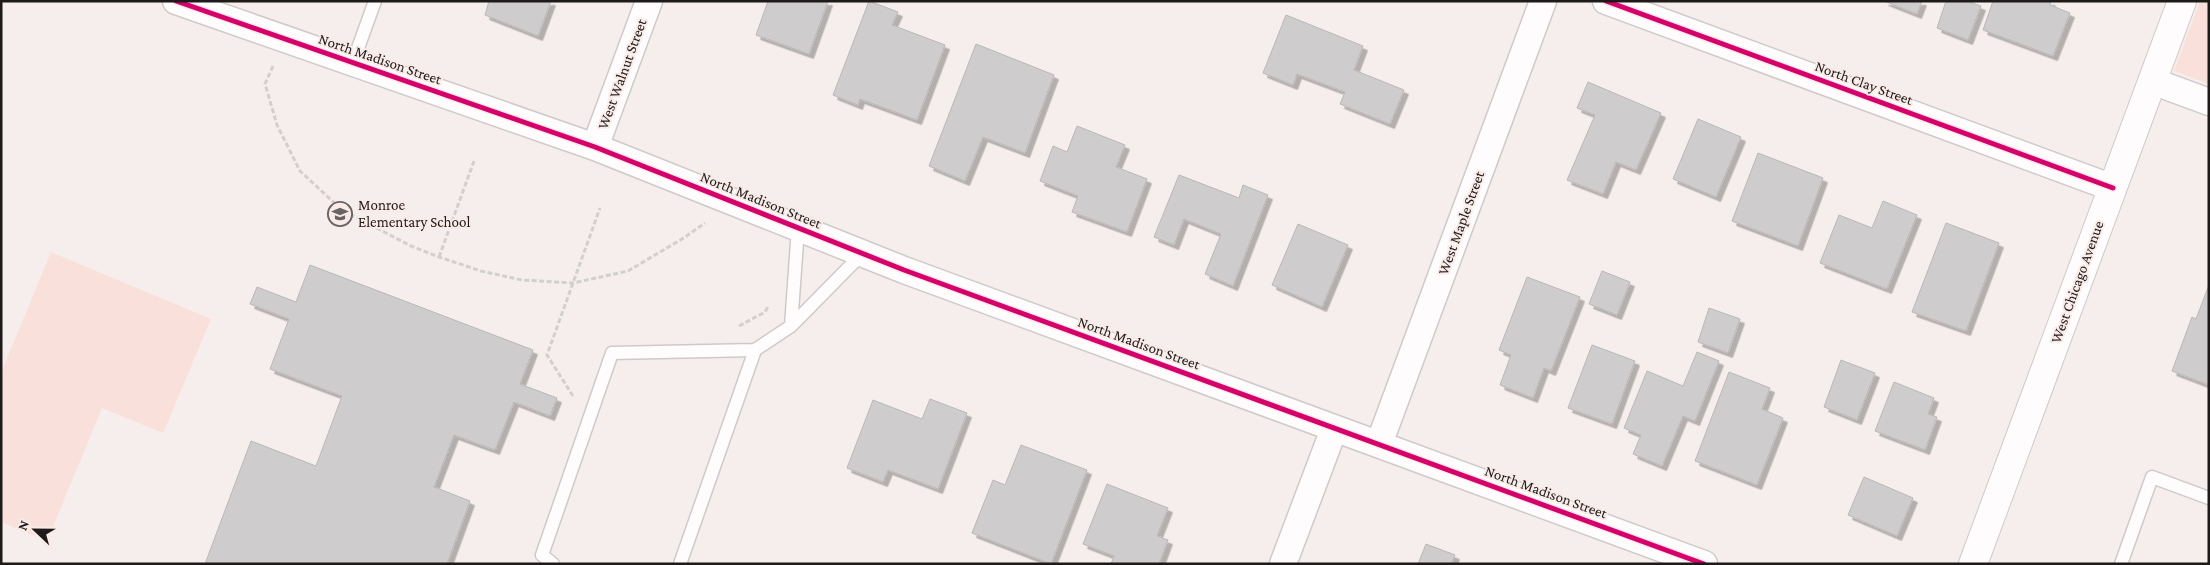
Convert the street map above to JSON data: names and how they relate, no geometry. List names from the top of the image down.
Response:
{
  "streets": {
    "main road": ["West Chicago Avenue"],
    "street": [
      "North Madison Street",
      "West Walnut Street",
      "North Clay Street",
      "West Maple Street"
    ]
  },
  "crossings": [
    ["North Madison Street", "West Walnut Street"],
    ["North Madison Street", "West Maple Street"],
    ["North Clay Street", "West Chicago Avenue"]
  ],
  "places": {
    "school or university": ["Monroe Elementary School"]
  },
  "north": "left"
}
